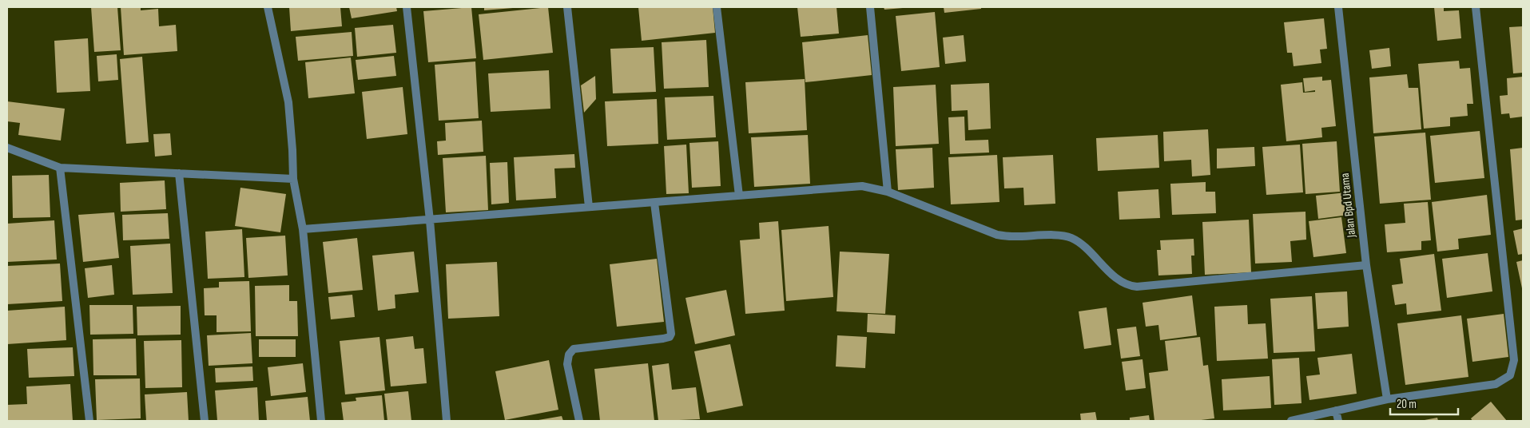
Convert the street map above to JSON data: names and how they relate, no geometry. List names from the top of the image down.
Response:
{
  "streets": {
    "street": ["Jalan Bpd Utama"]
  },
  "scale_bar": "20 m"
}
